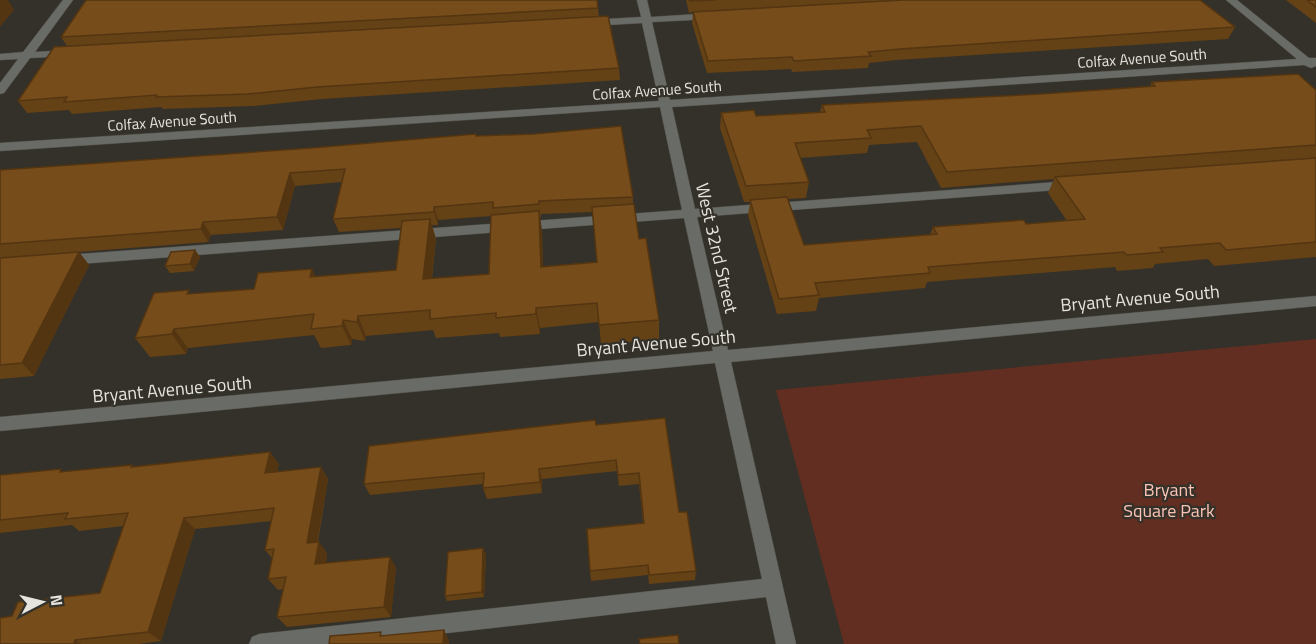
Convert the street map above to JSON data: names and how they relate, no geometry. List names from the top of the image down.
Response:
{
  "streets": {
    "street": ["Colfax Avenue South", "West 32nd Street", "Bryant Avenue South"]
  },
  "crossings": [
    ["Colfax Avenue South", "West 32nd Street"],
    ["West 32nd Street", "Bryant Avenue South"]
  ],
  "parks": ["Bryant Square Park"],
  "north": "right"
}
